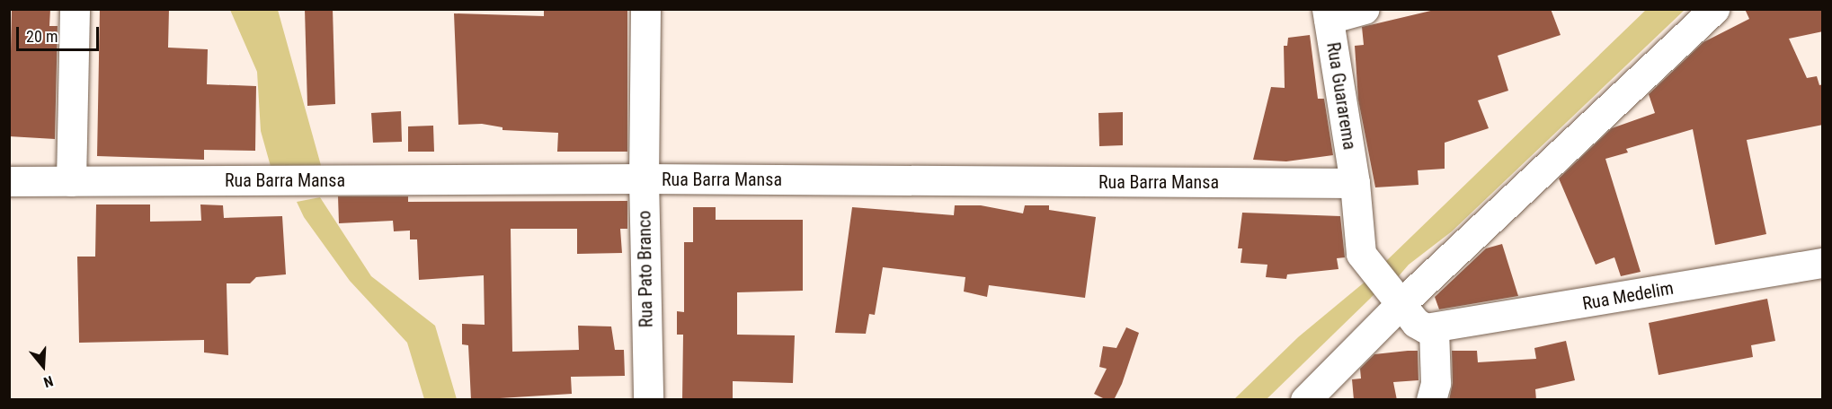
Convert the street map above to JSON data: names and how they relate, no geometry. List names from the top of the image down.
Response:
{
  "streets": {
    "street": [
      "Rua Guararema",
      "Rua Barra Mansa",
      "Rua Pato Branco",
      "Rua Medelim"
    ]
  },
  "crossings": [
    ["Rua Guararema", "Rua Barra Mansa"],
    ["Rua Barra Mansa", "Rua Pato Branco"]
  ],
  "scale_bar": "20 m",
  "north": "bottom"
}
